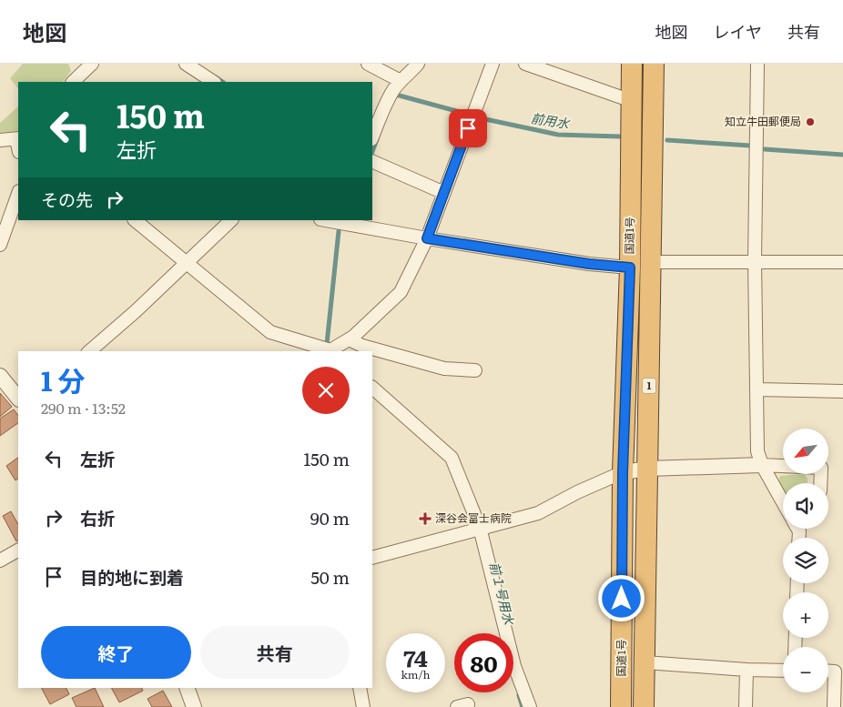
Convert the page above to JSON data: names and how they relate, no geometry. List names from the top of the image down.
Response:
{
  "streets": {
    "highway": ["国道1号", "1"]
  },
  "water": ["前用水", "前１号用水"],
  "places": {
    "other": ["知立牛田郵便局"],
    "health": ["深谷会富士病院"]
  },
  "north": "bottom left",
  "page": {
    "header": "地図",
    "nav": ["地図", "レイヤ", "共有"],
    "turn": ["150 m", "左折"],
    "then": "その先",
    "heading": ["1 分", "290 m · 13:52"],
    "map_buttons": ["+", "−"],
    "list": [
      {
        "name": "左折",
        "value": "150 m"
      },
      {
        "name": "右折",
        "value": "90 m"
      },
      {
        "name": "目的地に到着",
        "value": "50 m"
      }
    ],
    "buttons": ["終了", "共有"],
    "speed": "74 km/h",
    "limit": "80"
  }
}
